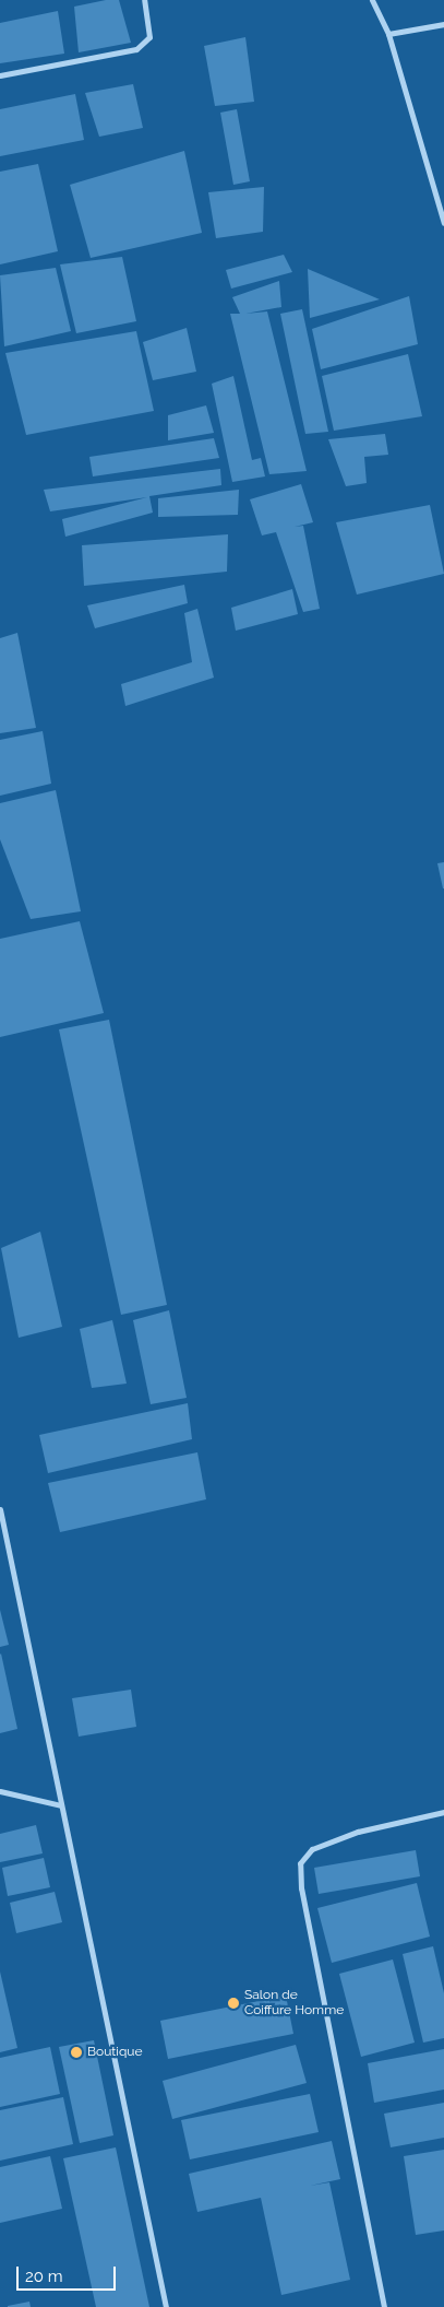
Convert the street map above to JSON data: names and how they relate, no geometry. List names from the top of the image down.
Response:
{
  "places": ["Salon de Coiffure Homme", "Boutique"],
  "scale_bar": "20 m"
}
